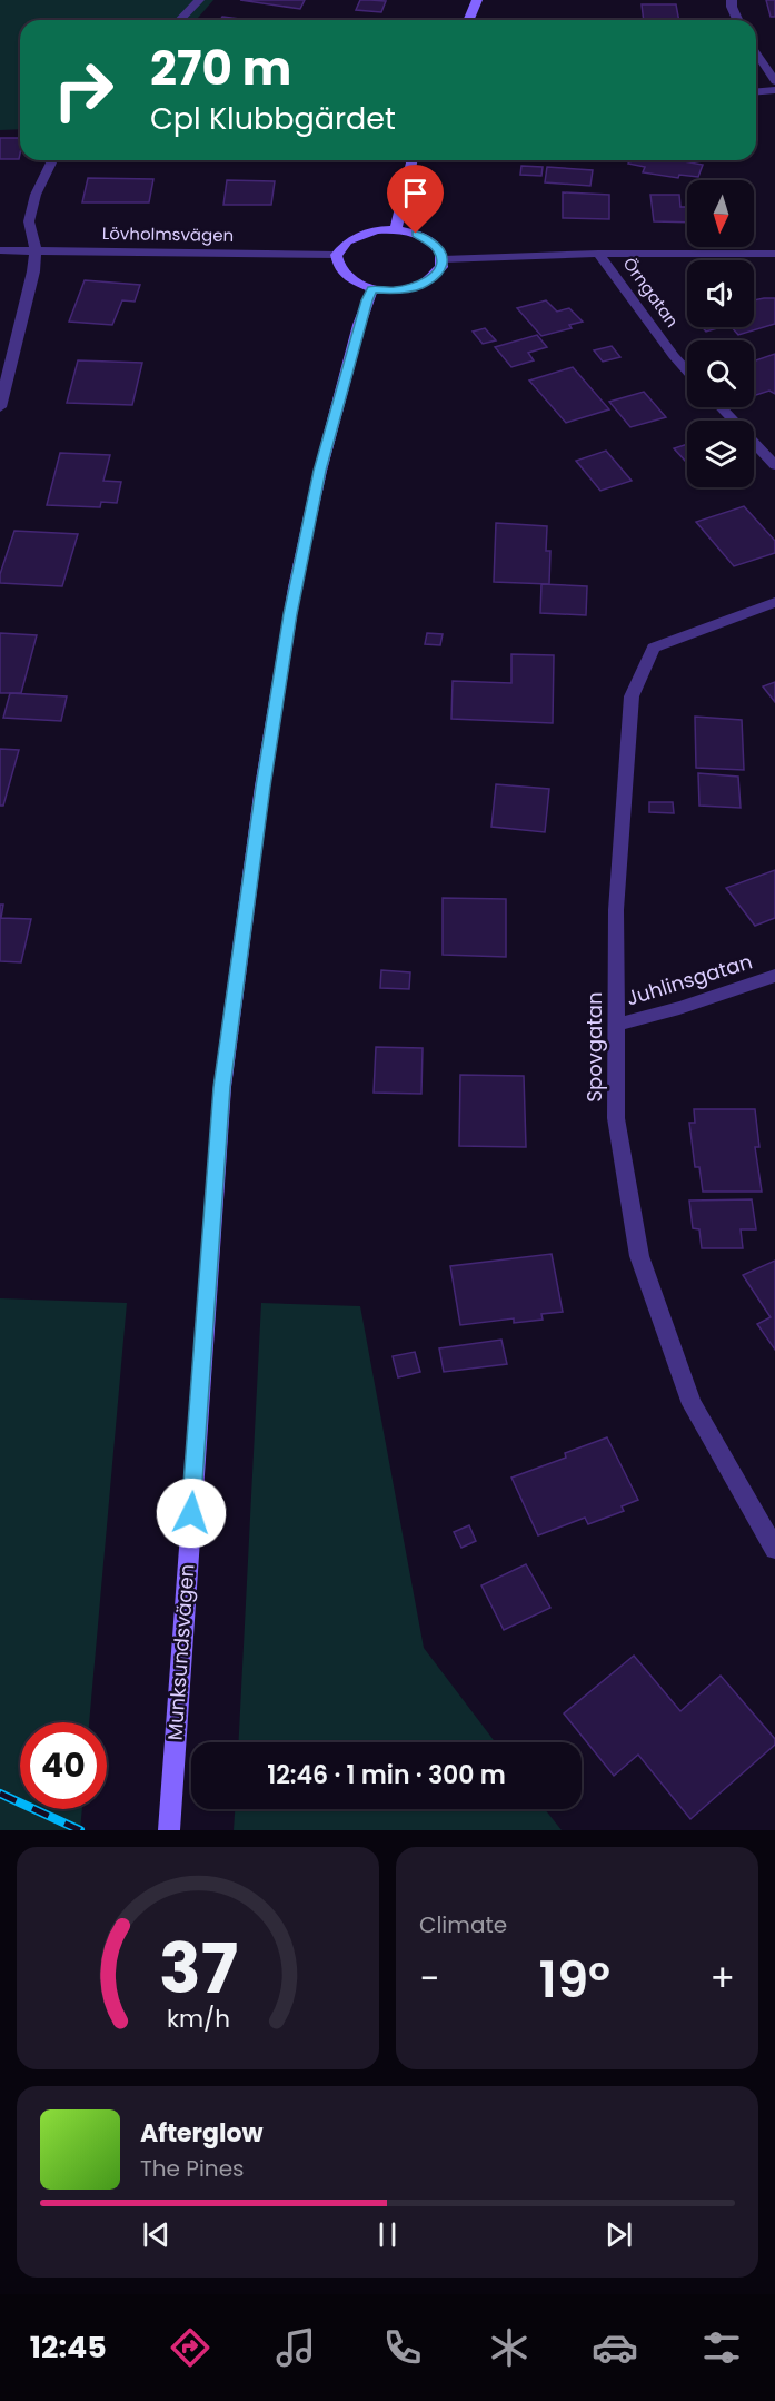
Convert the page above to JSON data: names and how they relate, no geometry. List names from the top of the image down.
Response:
{
  "streets": {
    "street": [
      "Lövholmsvägen",
      "Örngatan",
      "Juhlinsgatan",
      "Spovgatan",
      "Munksundsvägen"
    ]
  },
  "crossings": [
    ["Lövholmsvägen", "Munksundsvägen"],
    ["Juhlinsgatan", "Spovgatan"]
  ],
  "north": "bottom",
  "page": {
    "turn": ["270 m", "Cpl Klubbgärdet"],
    "limit": "40",
    "trip": "12:46 · 1 min · 300 m",
    "tile": "Climate",
    "heat": ["−", "19°", "+"],
    "song": ["Afterglow", "The Pines"],
    "tabs": "12:45",
    "gauge": ["37", "km/h"]
  }
}
